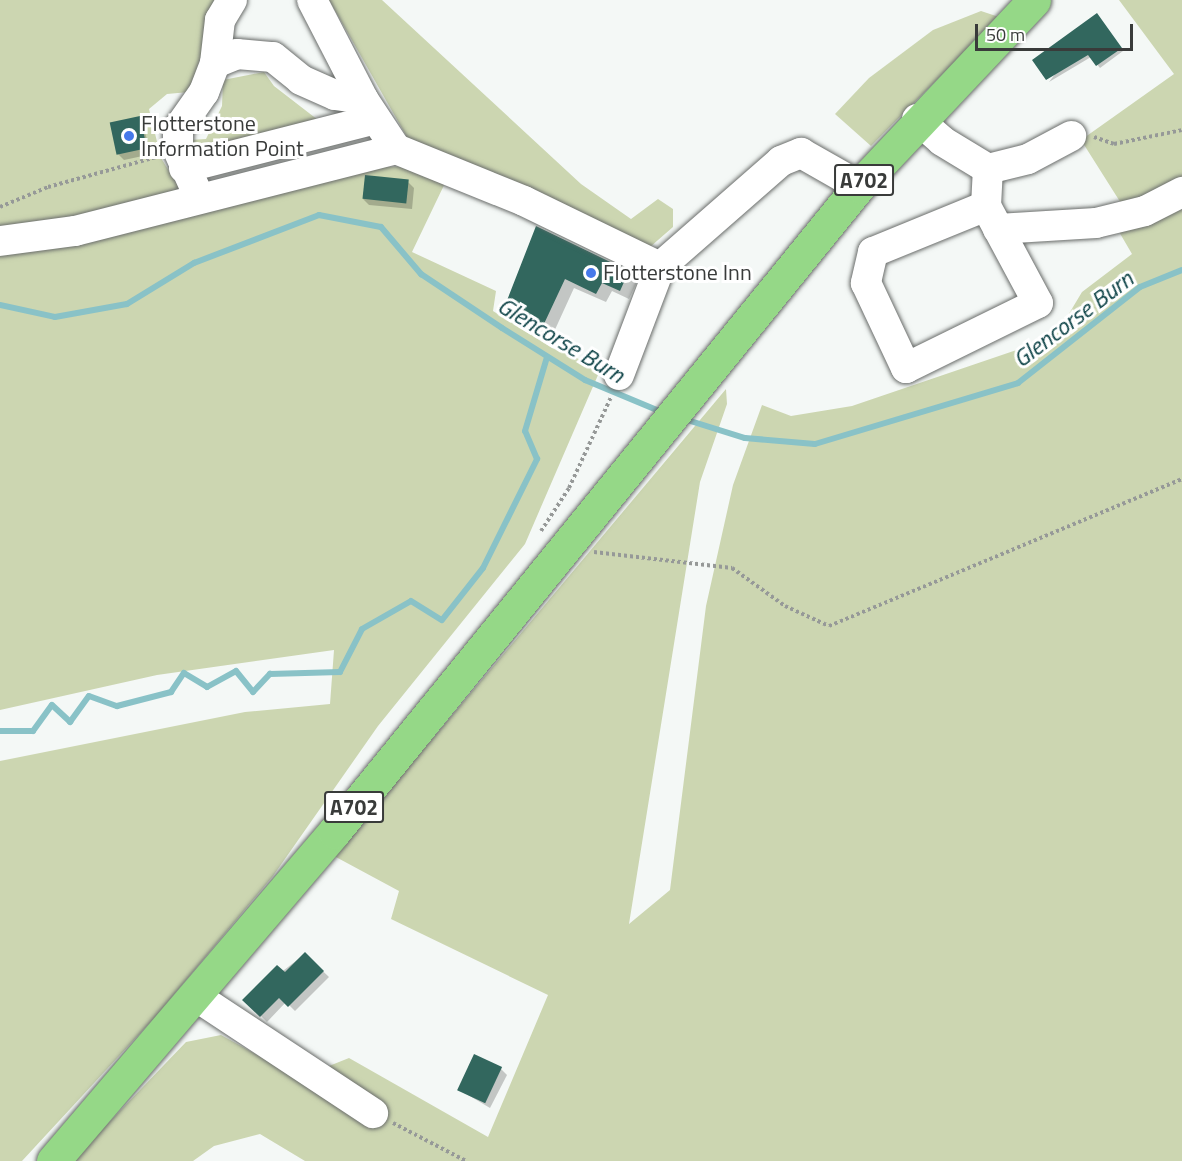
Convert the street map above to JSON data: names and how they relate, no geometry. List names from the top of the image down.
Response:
{
  "streets": {
    "highway": ["A702"]
  },
  "water": ["Glencorse Burn"],
  "places": ["Flotterstone Information Point", "Flotterstone Inn"],
  "scale_bar": "50 m"
}
